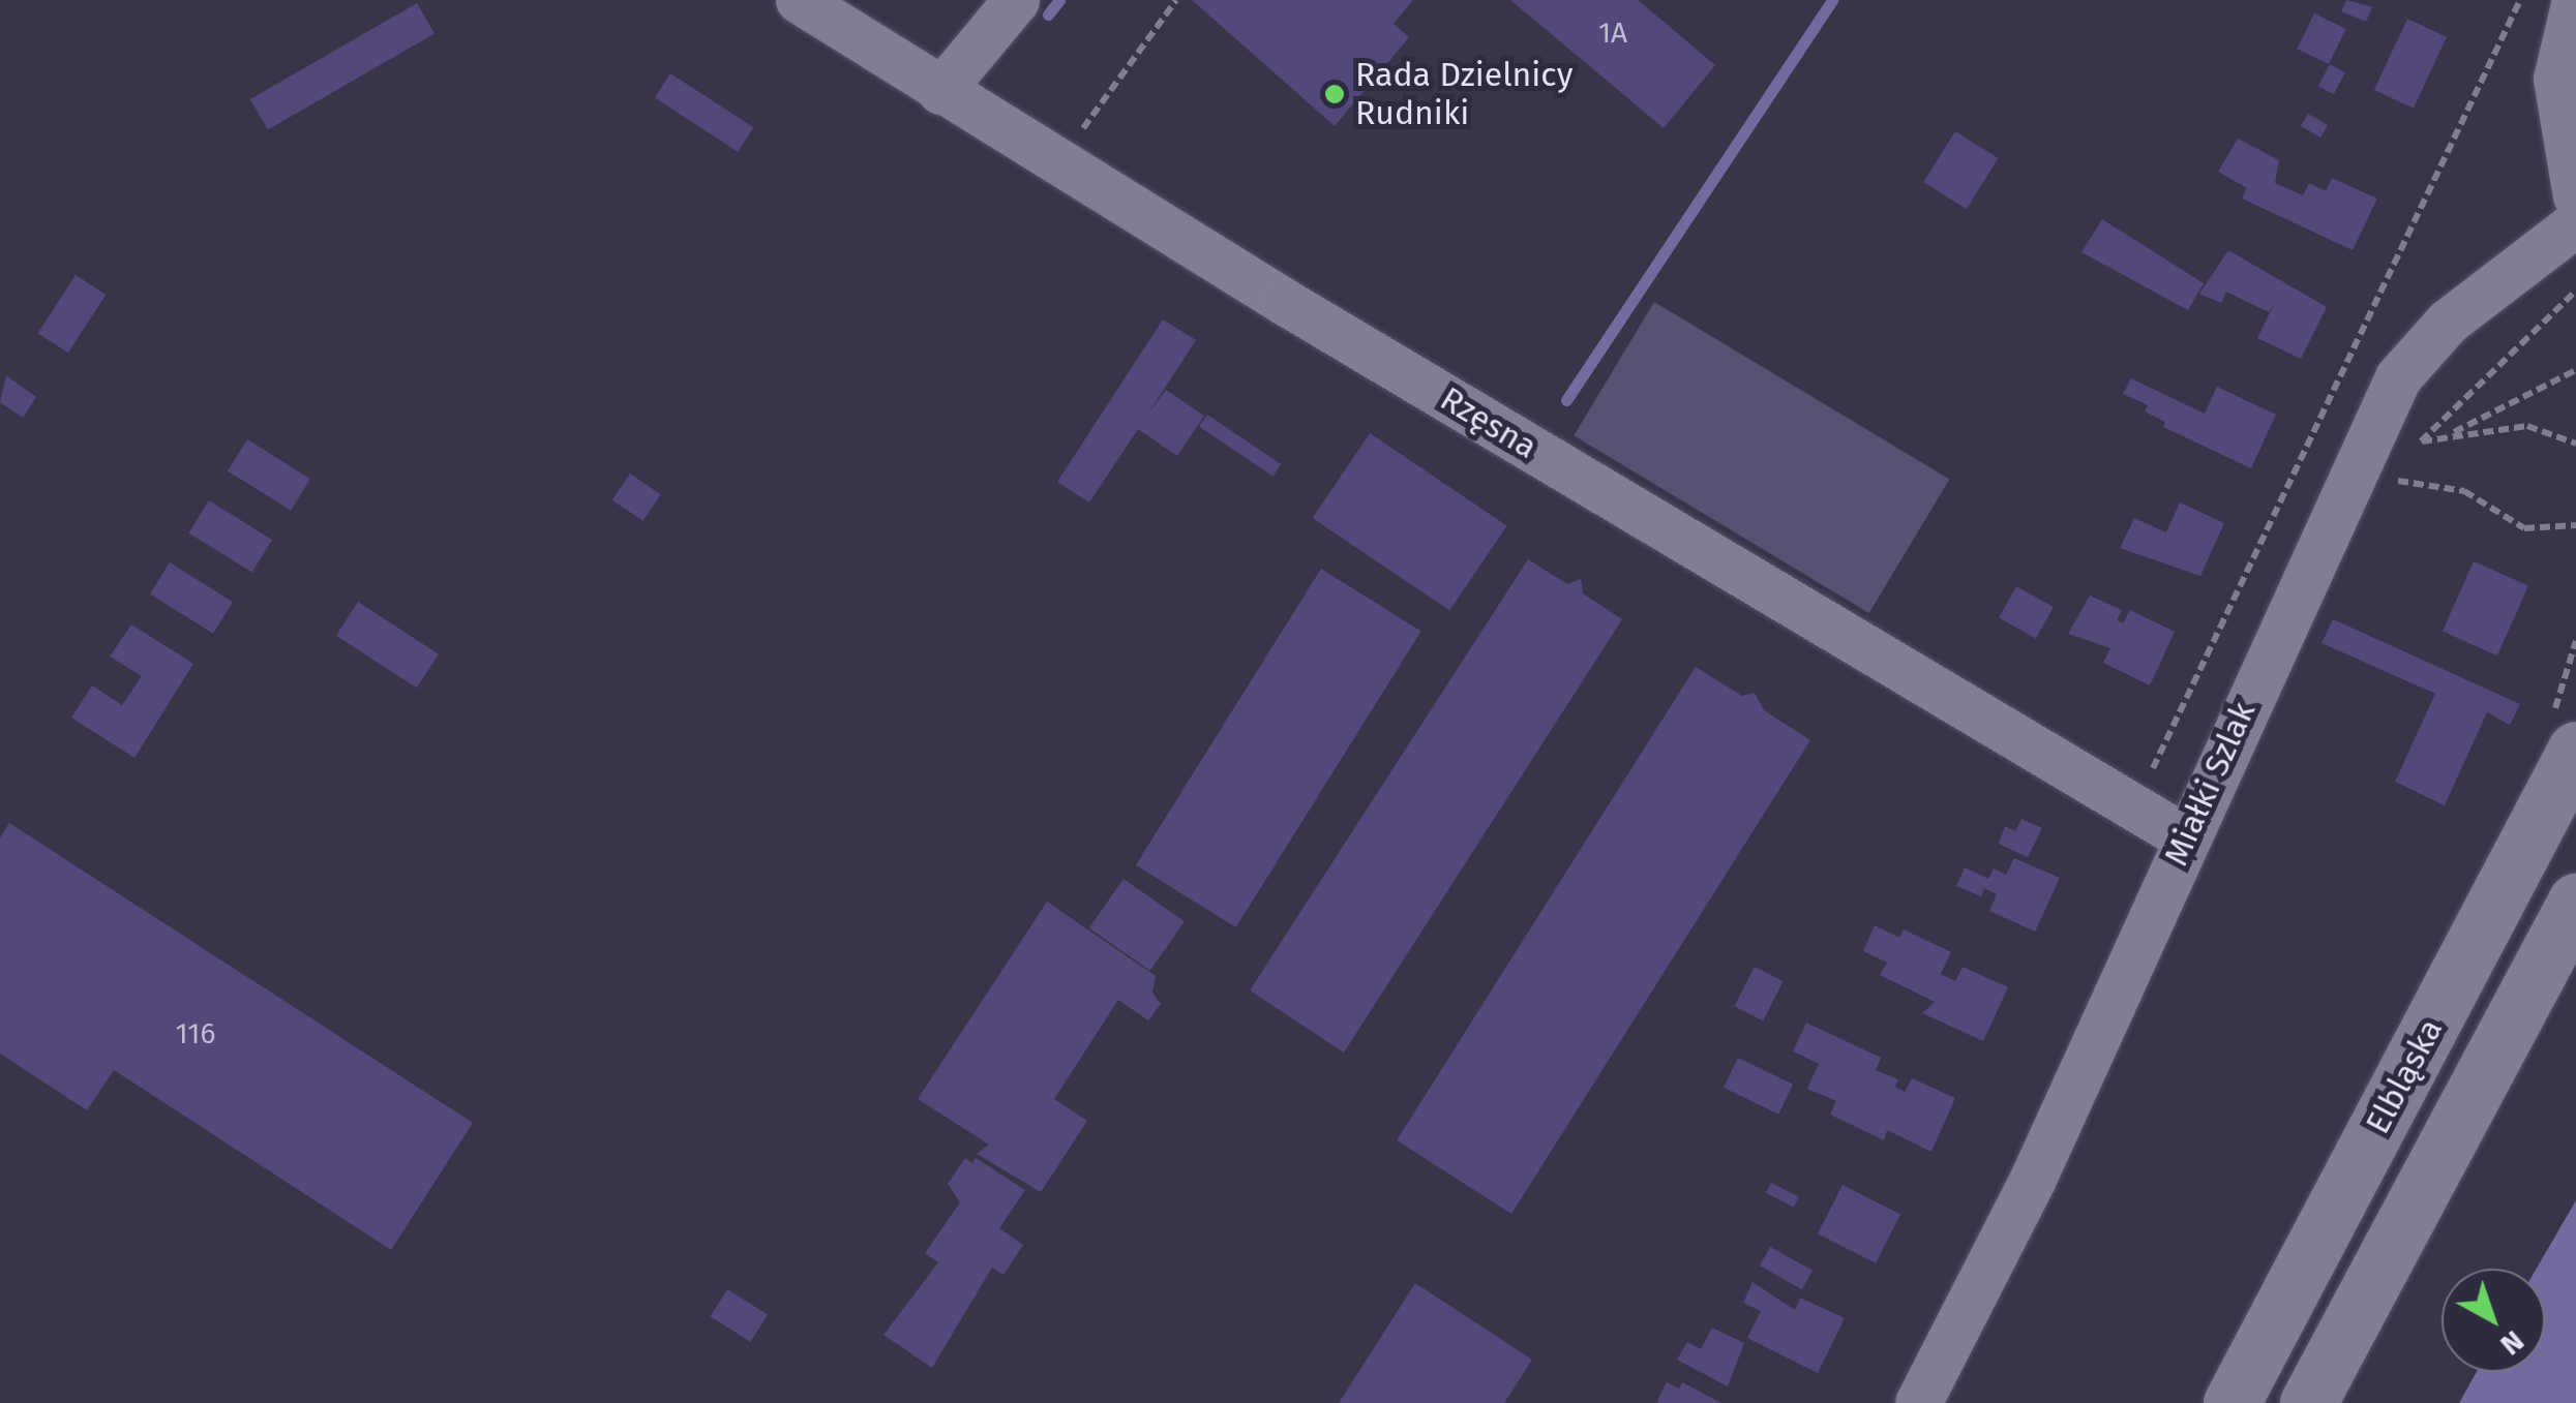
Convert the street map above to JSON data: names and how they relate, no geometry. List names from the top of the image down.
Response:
{
  "streets": {
    "main road": ["Elbląska"],
    "street": ["Rzęsna", "Miałki Szlak"]
  },
  "crossings": [
    ["Rzęsna", "Miałki Szlak"]
  ],
  "places": ["Rada Dzielnicy Rudniki"],
  "house_numbers": ["1A", "116"],
  "north": "bottom right"
}
